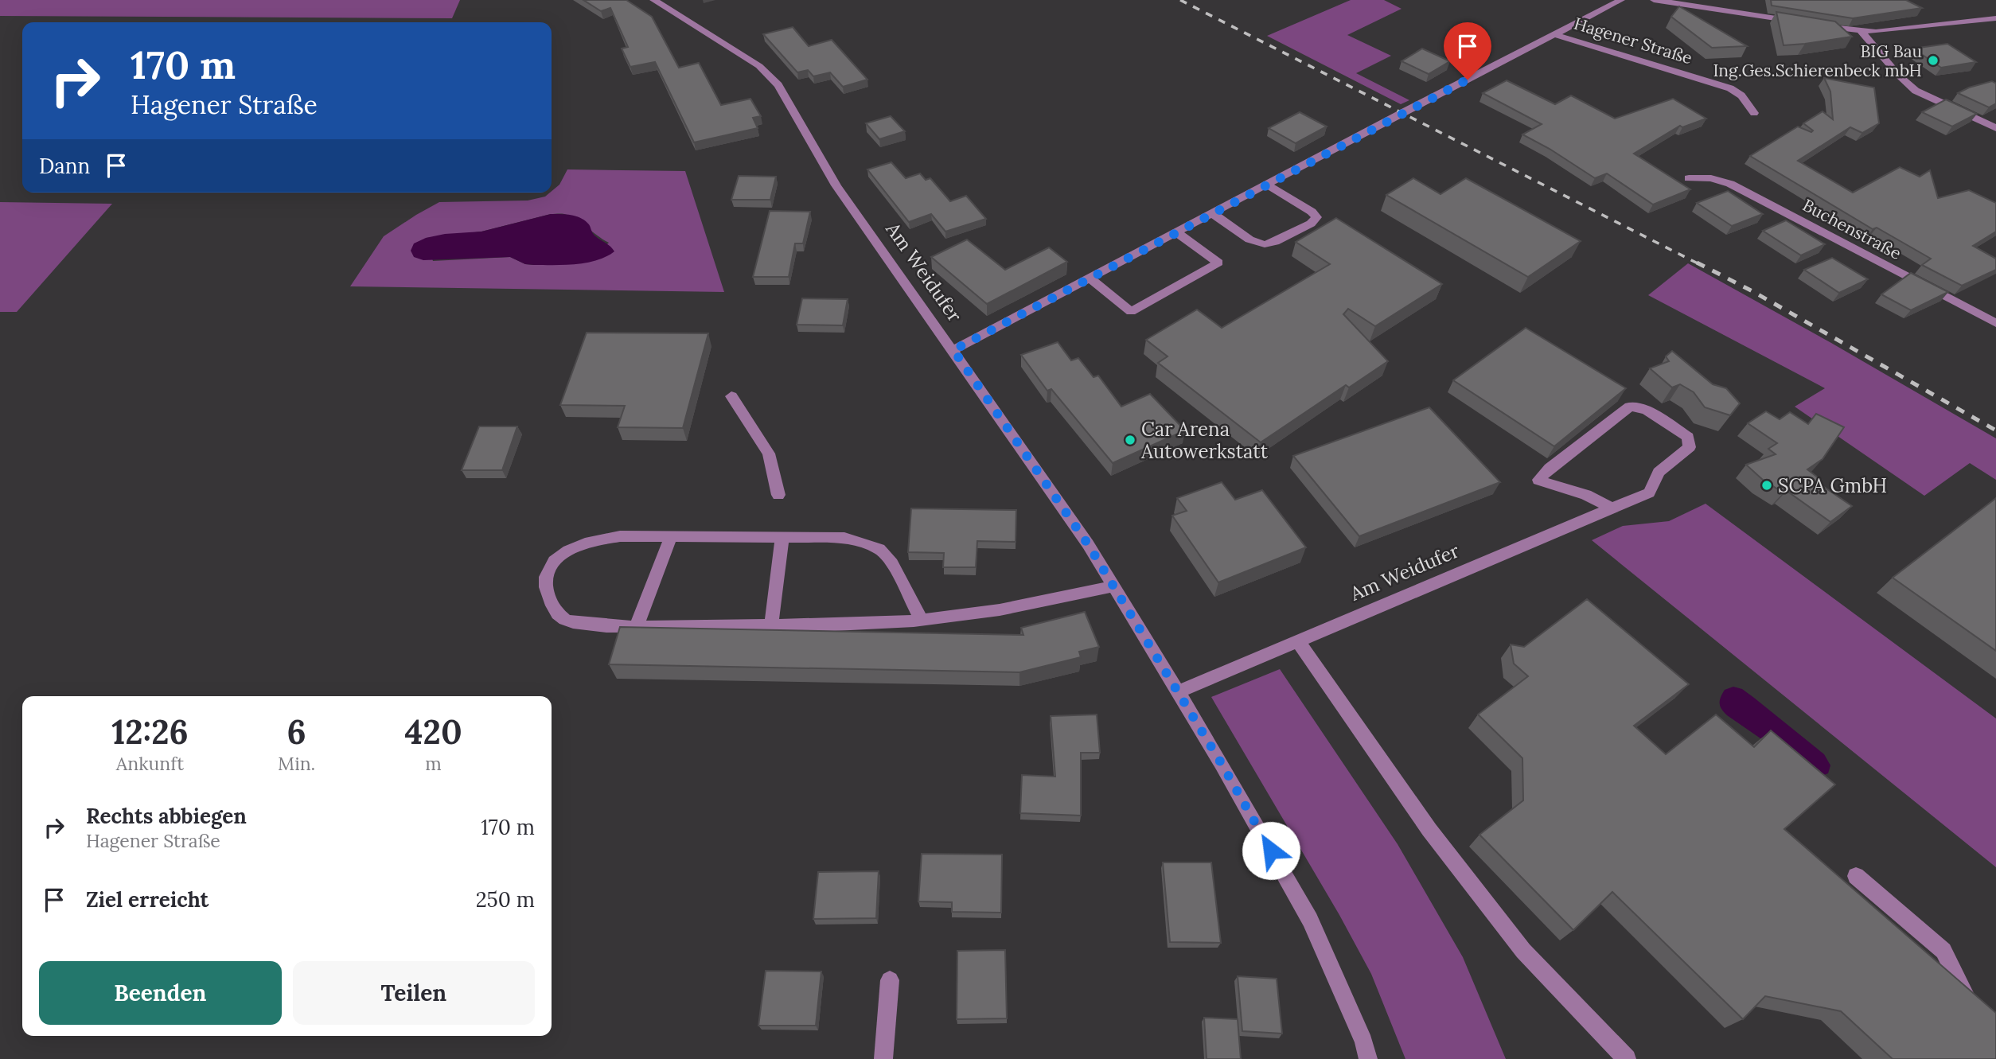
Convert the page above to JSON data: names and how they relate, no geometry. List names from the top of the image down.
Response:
{
  "streets": {
    "street": ["Hagener Straße", "Buchenstraße", "Am Weidufer"]
  },
  "crossings": [
    ["Hagener Straße", "Am Weidufer"]
  ],
  "places": ["BIG Bau Ing.Ges.Schierenbeck mbH", "Car Arena Autowerkstatt", "SCPA GmbH"],
  "page": {
    "turn": ["170 m", "Hagener Straße"],
    "then": "Dann",
    "eta": [
      "12:26",
      "Ankunft",
      "6",
      "Min.",
      "420",
      "m"
    ],
    "list": [
      {
        "name": "Rechts abbiegen",
        "note": "Hagener Straße",
        "value": "170 m"
      },
      {
        "name": "Ziel erreicht",
        "value": "250 m"
      }
    ],
    "buttons": ["Beenden", "Teilen"]
  }
}
